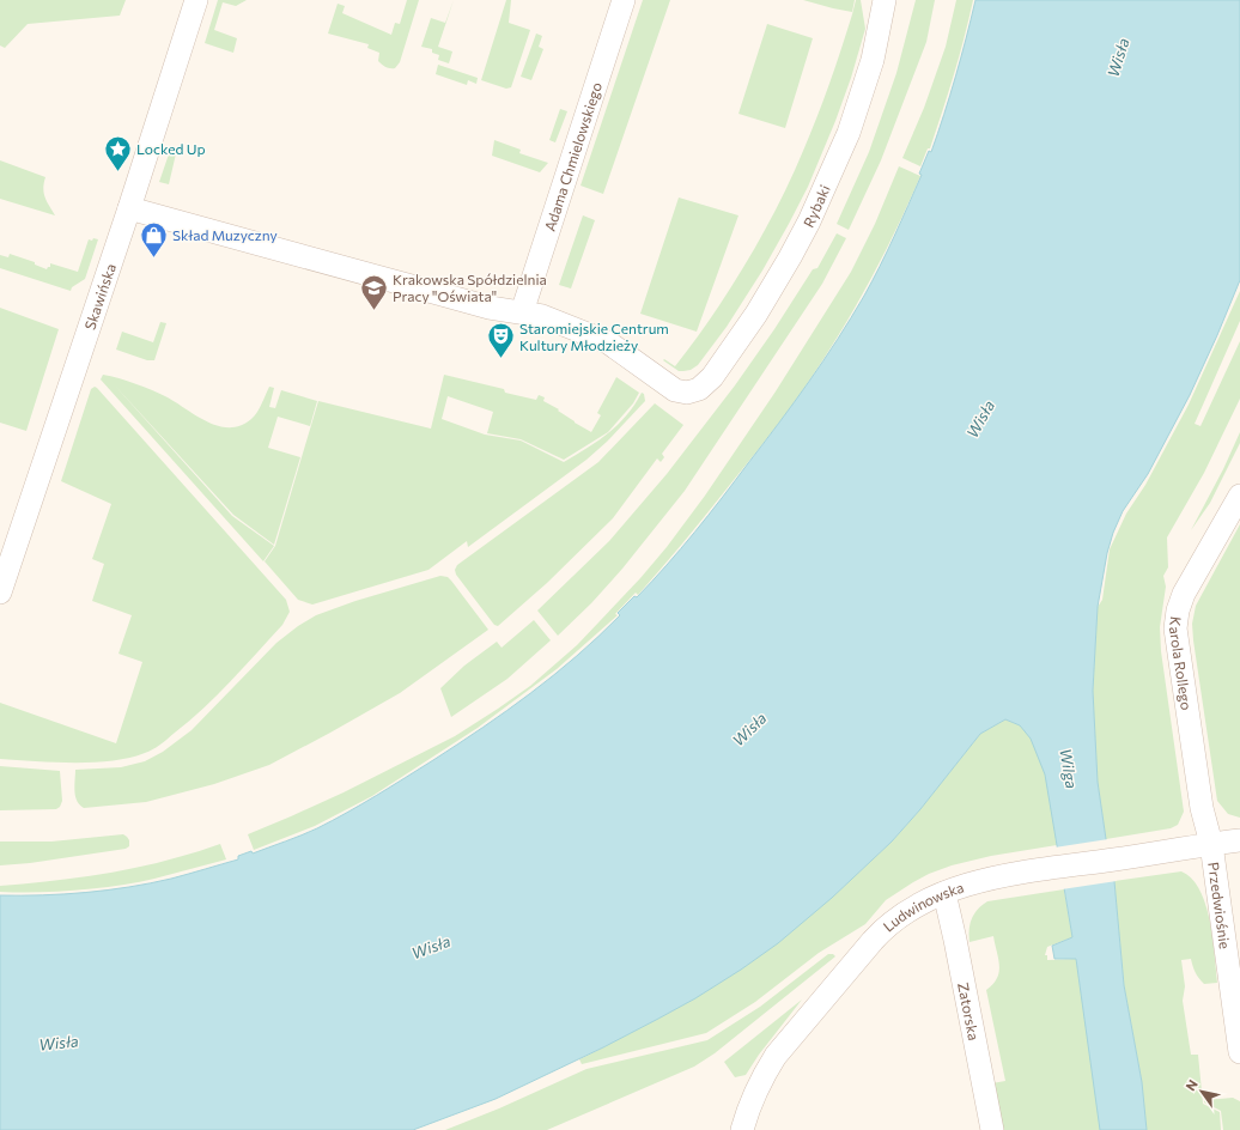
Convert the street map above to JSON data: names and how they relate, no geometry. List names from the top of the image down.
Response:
{
  "streets": {
    "street": [
      "Adama Chmielowskiego",
      "Rybaki",
      "Skawińska",
      "Karola Rollego",
      "Przedwiośnie",
      "Ludwinowska",
      "Zatorska"
    ]
  },
  "crossings": [
    ["Adama Chmielowskiego", "Rybaki"],
    ["Karola Rollego", "Przedwiośnie"],
    ["Karola Rollego", "Ludwinowska"],
    ["Przedwiośnie", "Ludwinowska"],
    ["Ludwinowska", "Zatorska"]
  ],
  "water": ["Wisła", "Wilga"],
  "places": {
    "place": ["Locked Up"],
    "shop": ["Skład Muzyczny"],
    "school or university": ["Krakowska Spółdzielnia Pracy \"Oświata\""],
    "theatre": ["Staromiejskie Centrum Kultury Młodzieży"]
  },
  "north": "top left"
}
